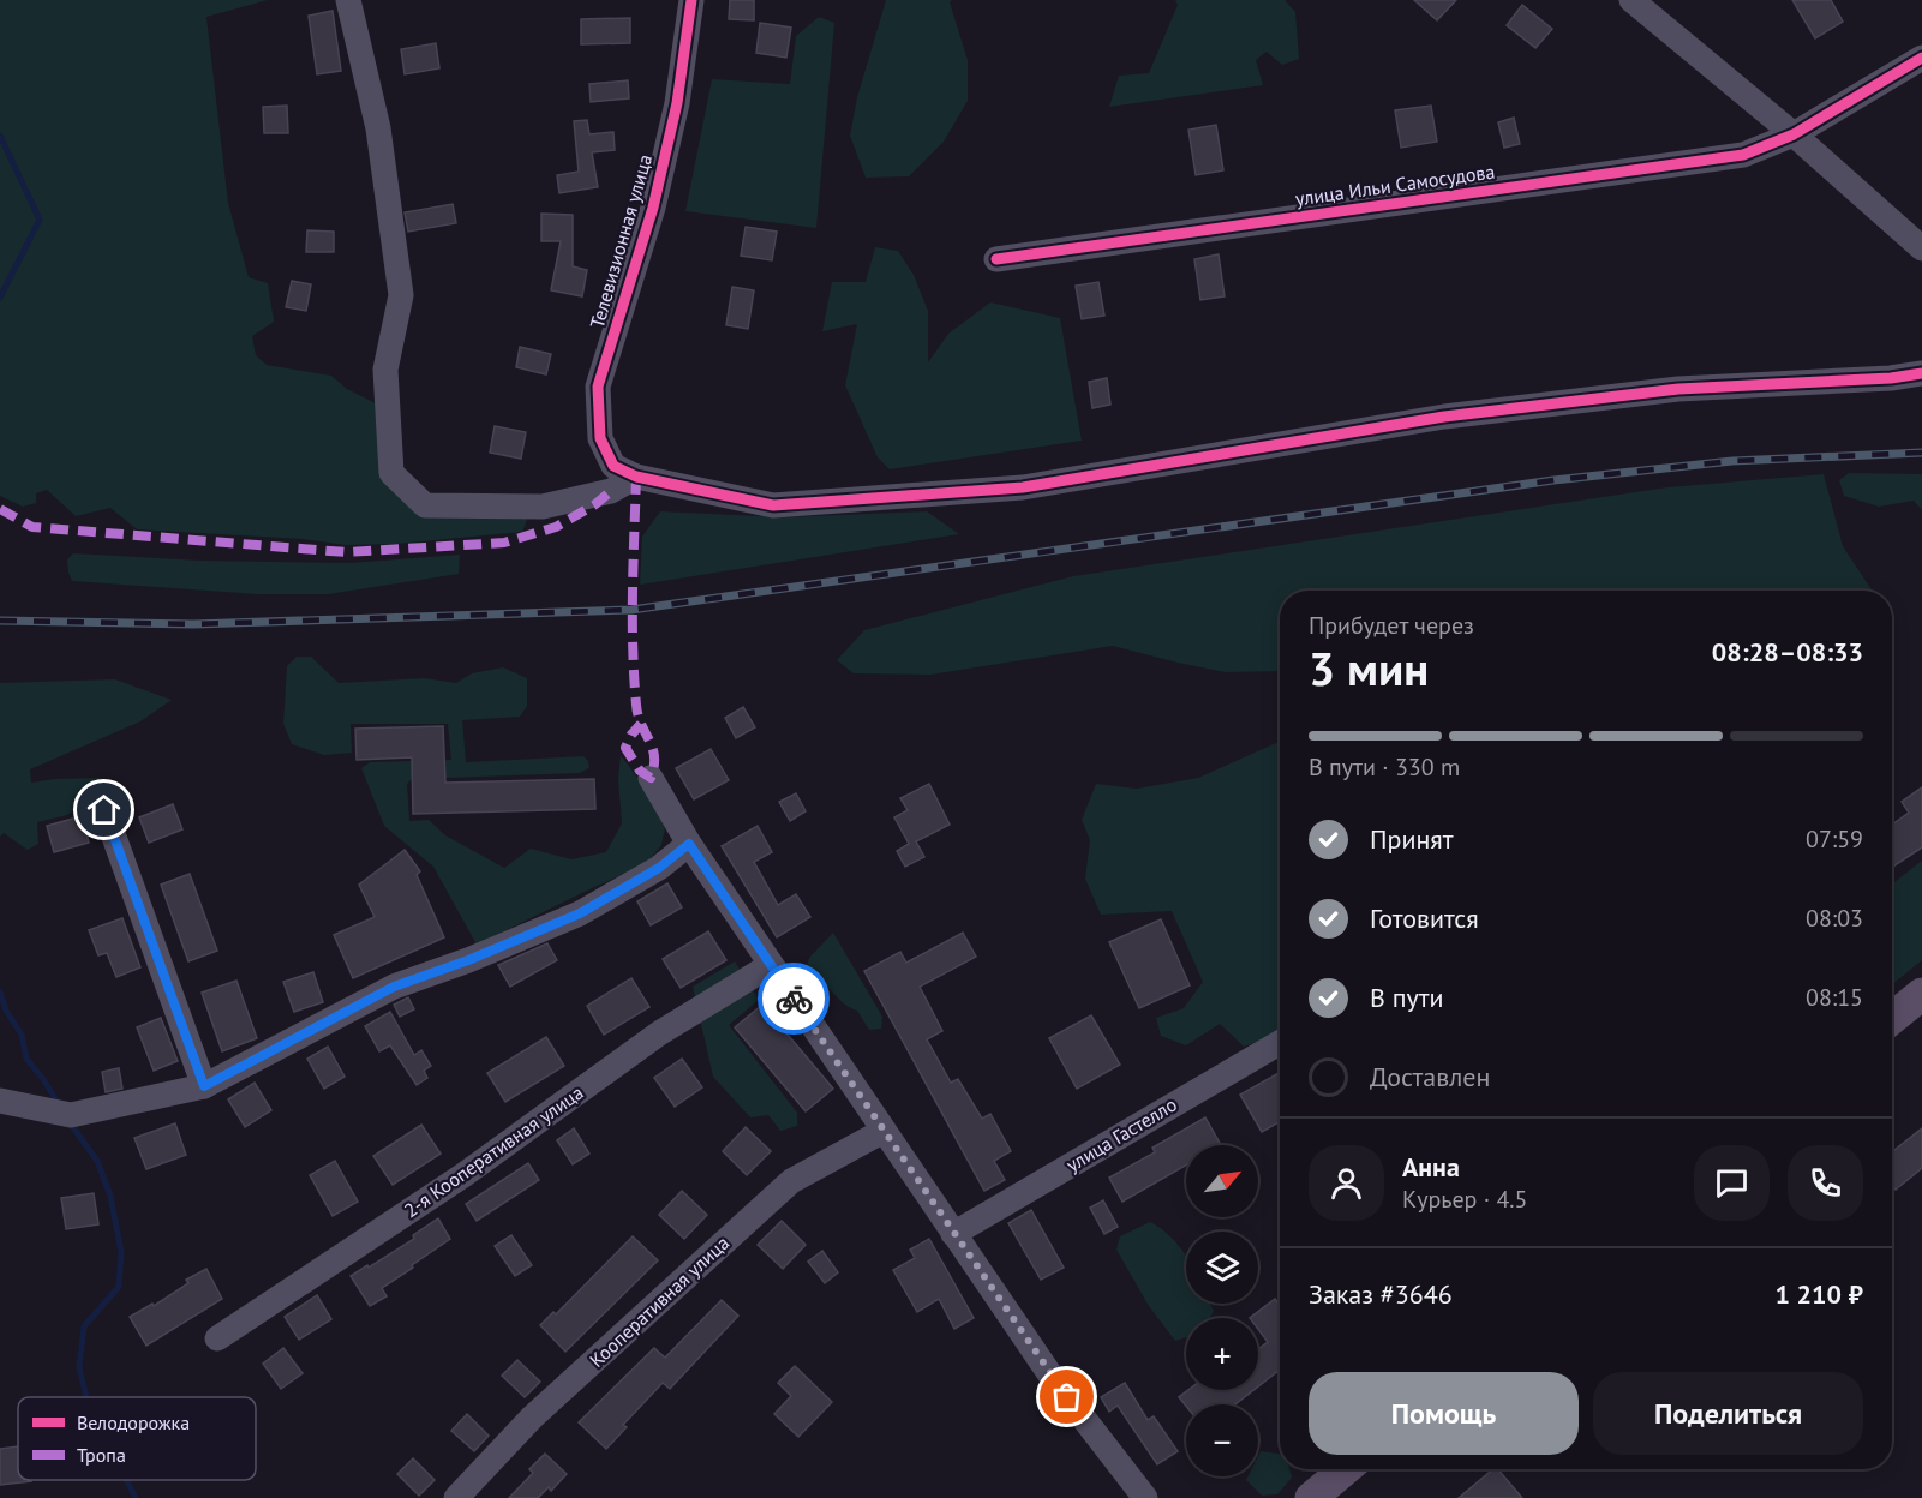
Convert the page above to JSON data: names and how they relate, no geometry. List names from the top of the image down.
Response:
{
  "streets": {
    "street": [
      "улица Ильи Самосудова",
      "Телевизионная улица",
      "улица Гастелло",
      "2-я Кооперативная улица",
      "Кооперативная улица"
    ]
  },
  "legend": ["Велодорожка", "Тропа"],
  "north": "top right",
  "page": {
    "heading": ["3 мин", "Прибудет через", "08:28–08:33"],
    "panel": [
      "Анна",
      "Курьер · 4.5",
      "Заказ #3646",
      "1 210 ₽"
    ],
    "bar": "В пути · 330 m",
    "list": [
      ["Принят", "07:59"],
      ["Готовится", "08:03"],
      ["В пути", "08:15"],
      "Доставлен"
    ],
    "map_buttons": ["+", "−"],
    "buttons": ["Помощь", "Поделиться"]
  }
}
